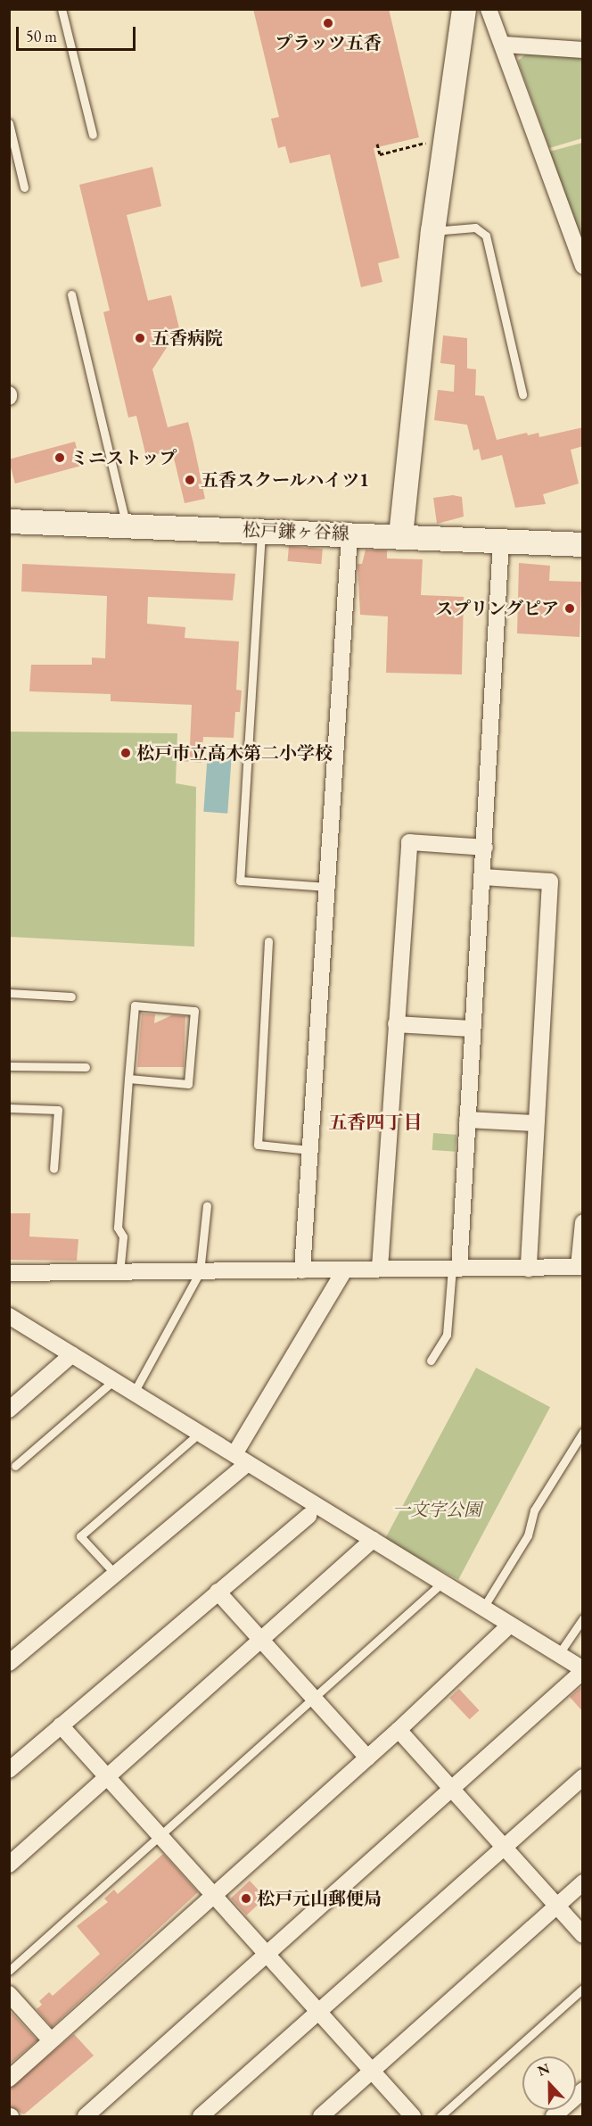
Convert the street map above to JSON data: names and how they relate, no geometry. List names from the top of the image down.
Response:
{
  "streets": {
    "main road": ["松戸鎌ヶ谷線"]
  },
  "districts": ["五香四丁目"],
  "parks": ["一文字公園"],
  "places": [
    "プラッツ五香",
    "五香病院",
    "ミニストップ",
    "五香スクールハイツ1",
    "スプリングピア",
    "松戸市立高木第二小学校",
    "松戸元山郵便局"
  ],
  "scale_bar": "50 m",
  "north": "top"
}
